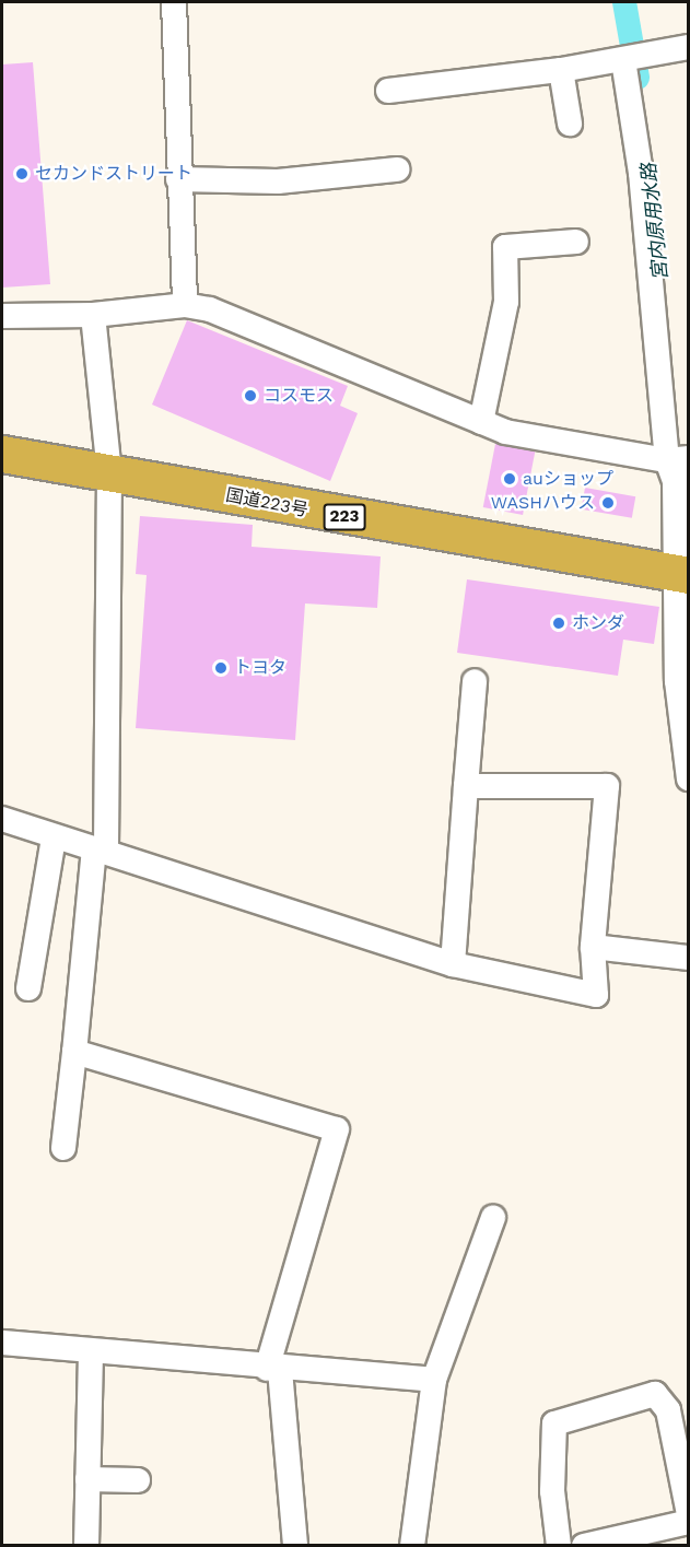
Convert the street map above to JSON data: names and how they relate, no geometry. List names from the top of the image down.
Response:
{
  "streets": {
    "highway": ["国道223号", "223"]
  },
  "water": ["宮内原用水路"],
  "places": [
    "セカンドストリート",
    "コスモス",
    "auショップ",
    "WASHハウス",
    "ホンダ",
    "トヨタ"
  ]
}
